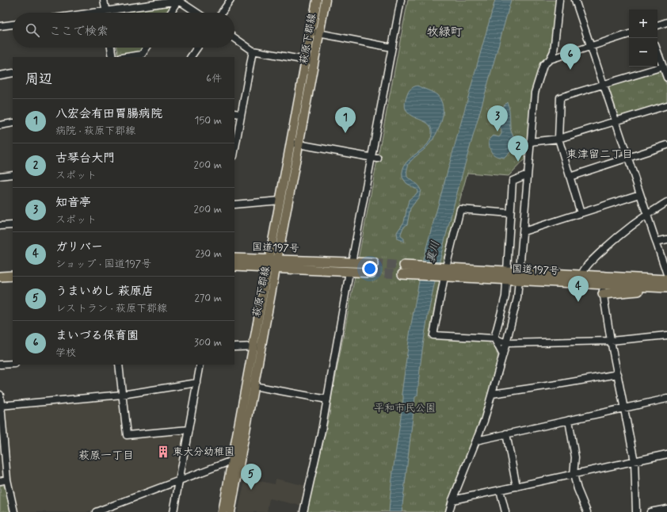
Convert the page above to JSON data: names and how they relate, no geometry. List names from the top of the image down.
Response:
{
  "streets": {
    "highway": ["国道197号"],
    "main road": ["萩原下郡線"]
  },
  "crossings": [
    ["萩原下郡線", "国道197号"]
  ],
  "districts": ["牧緑町", "東津留二丁目", "萩原一丁目"],
  "water": ["裏川"],
  "parks": ["平和市民公園"],
  "places": {
    "building": ["東大分幼稚園"]
  },
  "page": {
    "map_buttons": ["+", "−"],
    "search": "ここで検索",
    "pins": [
      "6",
      "3",
      "1",
      "2",
      "4",
      "5"
    ],
    "heading": ["周辺", "6件"],
    "list": [
      {
        "mark": "1",
        "name": "八宏会有田胃腸病院",
        "note": "病院 · 萩原下郡線",
        "value": "150 m"
      },
      {
        "mark": "2",
        "name": "古琴台大門",
        "note": "スポット",
        "value": "200 m"
      },
      {
        "mark": "3",
        "name": "知音亭",
        "note": "スポット",
        "value": "200 m"
      },
      {
        "mark": "4",
        "name": "ガリバー",
        "note": "ショップ · 国道197号",
        "value": "230 m"
      },
      {
        "mark": "5",
        "name": "うまいめし 萩原店",
        "note": "レストラン · 萩原下郡線",
        "value": "270 m"
      },
      {
        "mark": "6",
        "name": "まいづる保育園",
        "note": "学校",
        "value": "300 m"
      }
    ]
  }
}
